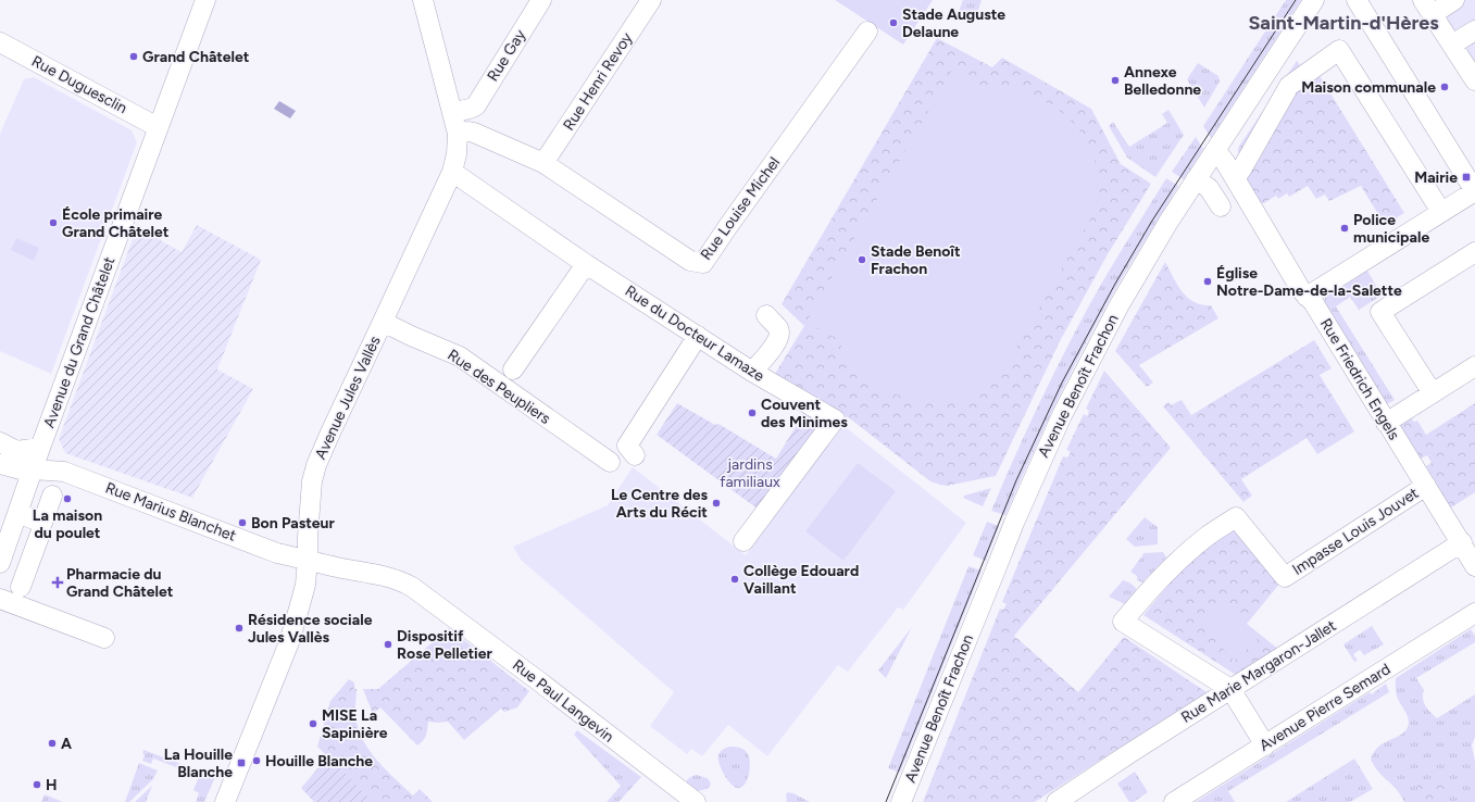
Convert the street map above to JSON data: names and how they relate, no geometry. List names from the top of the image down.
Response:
{
  "streets": {
    "street": [
      "Rue Gay",
      "Rue Henri Revoy",
      "Rue Duguesclin",
      "Rue Louise Michel",
      "Rue du Docteur Lamaze",
      "Avenue du Grand Châtelet",
      "Rue Friedrich Engels",
      "Avenue Benoît Frachon",
      "Rue des Peupliers",
      "Avenue Jules Vallès",
      "Rue Marius Blanchet",
      "Impasse Louis Jouvet",
      "Rue Marie Margaron-Jallet",
      "Rue Paul Langevin",
      "Avenue Pierre Semard"
    ]
  },
  "crossings": [
    ["Rue Gay", "Avenue Jules Vallès"],
    ["Rue Henri Revoy", "Rue Louise Michel"],
    ["Rue Duguesclin", "Avenue du Grand Châtelet"],
    ["Rue Louise Michel", "Avenue Jules Vallès"],
    ["Rue du Docteur Lamaze", "Avenue Jules Vallès"],
    ["Avenue du Grand Châtelet", "Rue Marius Blanchet"],
    ["Rue Friedrich Engels", "Avenue Benoît Frachon"],
    ["Rue Friedrich Engels", "Impasse Louis Jouvet"],
    ["Rue Friedrich Engels", "Rue Marie Margaron-Jallet"],
    ["Rue des Peupliers", "Avenue Jules Vallès"],
    ["Avenue Jules Vallès", "Rue Marius Blanchet"],
    ["Avenue Jules Vallès", "Rue Paul Langevin"],
    ["Rue Marius Blanchet", "Rue Paul Langevin"],
    ["Impasse Louis Jouvet", "Rue Marie Margaron-Jallet"]
  ],
  "districts": ["Saint-Martin-d'Hères"],
  "parks": ["jardins familiaux"],
  "places": {
    "other": [
      "Stade Auguste Delaune",
      "Grand Châtelet",
      "Annexe Belledonne",
      "Maison communale",
      "École primaire Grand Châtelet",
      "Police municipale",
      "Stade Benoît Frachon",
      "Église Notre-Dame-de-la-Salette",
      "Couvent des Minimes",
      "La maison du poulet",
      "Le Centre des Arts du Récit",
      "Bon Pasteur",
      "Collège Edouard Vaillant",
      "Résidence sociale Jules Vallès",
      "Dispositif Rose Pelletier",
      "MISE La Sapinière",
      "A",
      "Houille Blanche",
      "H"
    ],
    "transit": ["Mairie", "La Houille Blanche"],
    "health": ["Pharmacie du Grand Châtelet"]
  }
}
